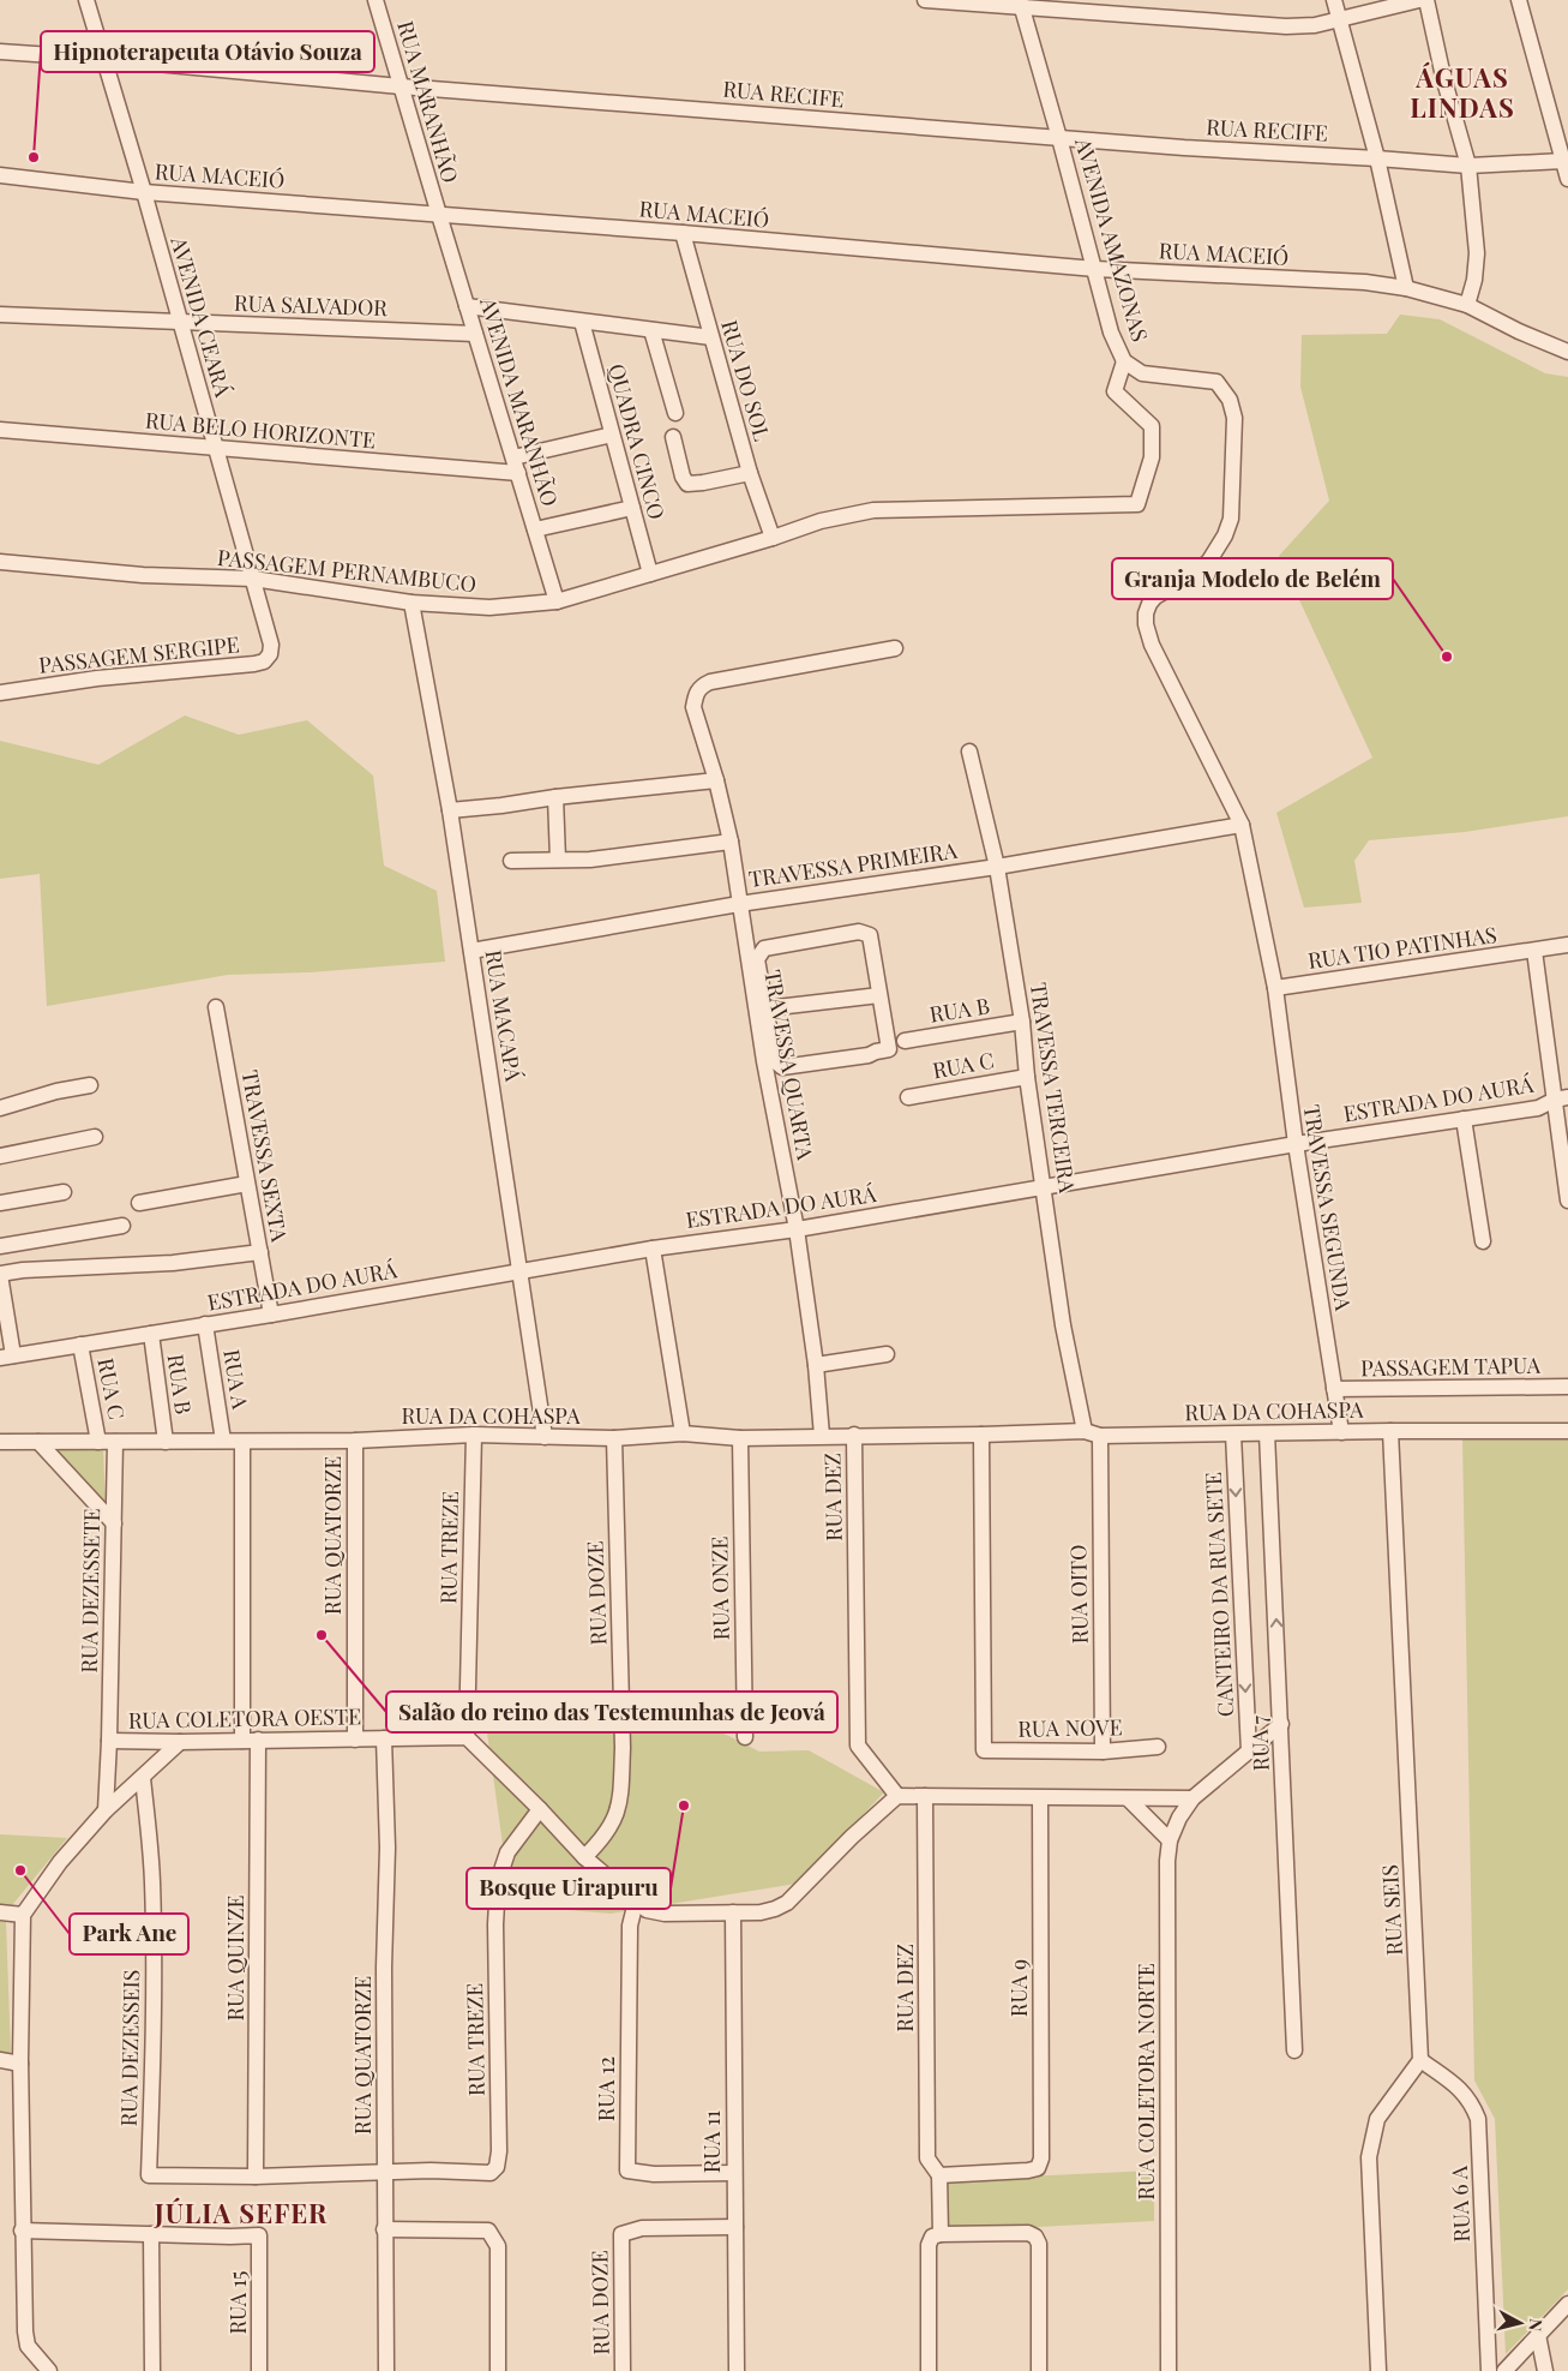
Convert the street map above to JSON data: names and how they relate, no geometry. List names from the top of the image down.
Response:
{
  "streets": {
    "street": [
      "RUA RECIFE",
      "RUA MARANHÃO",
      "RUA MACEIÓ",
      "AVENIDA AMAZONAS",
      "RUA SALVADOR",
      "AVENIDA CEARÁ",
      "RUA DO SOL",
      "AVENIDA MARANHÃO",
      "RUA BELO HORIZONTE",
      "QUADRA CINCO",
      "PASSAGEM PERNAMBUCO",
      "PASSAGEM SERGIPE",
      "TRAVESSA PRIMEIRA",
      "RUA TIO PATINHAS",
      "RUA B",
      "RUA MACAPÁ",
      "TRAVESSA QUARTA",
      "RUA C",
      "TRAVESSA TERCEIRA",
      "ESTRADA DO AURÁ",
      "TRAVESSA SEXTA",
      "TRAVESSA SEGUNDA",
      "PASSAGEM TAPUA",
      "RUA A",
      "RUA DA COHASPA",
      "RUA DEZ",
      "RUA QUATORZE",
      "RUA TREZE",
      "RUA ONZE",
      "RUA DEZESSETE",
      "RUA DOZE",
      "RUA OITO",
      "CANTEIRO DA RUA SETE",
      "RUA COLETORA OESTE",
      "RUA NOVE",
      "RUA 7",
      "RUA SEIS",
      "RUA QUINZE",
      "RUA 9",
      "RUA DEZESSEIS",
      "RUA COLETORA NORTE",
      "RUA 12",
      "RUA 11",
      "RUA 6 A",
      "RUA 15"
    ]
  },
  "crossings": [
    ["RUA RECIFE", "RUA MARANHÃO"],
    ["RUA RECIFE", "AVENIDA AMAZONAS"],
    ["RUA RECIFE", "AVENIDA CEARÁ"],
    ["RUA MARANHÃO", "RUA MACEIÓ"],
    ["RUA MARANHÃO", "AVENIDA MARANHÃO"],
    ["RUA MACEIÓ", "AVENIDA AMAZONAS"],
    ["RUA MACEIÓ", "AVENIDA CEARÁ"],
    ["RUA MACEIÓ", "RUA DO SOL"],
    ["RUA MACEIÓ", "AVENIDA MARANHÃO"],
    ["AVENIDA AMAZONAS", "PASSAGEM PERNAMBUCO"],
    ["AVENIDA AMAZONAS", "TRAVESSA PRIMEIRA"],
    ["AVENIDA AMAZONAS", "TRAVESSA SEGUNDA"],
    ["RUA SALVADOR", "AVENIDA CEARÁ"],
    ["RUA SALVADOR", "AVENIDA MARANHÃO"],
    ["AVENIDA CEARÁ", "RUA BELO HORIZONTE"],
    ["AVENIDA CEARÁ", "PASSAGEM PERNAMBUCO"],
    ["AVENIDA CEARÁ", "PASSAGEM SERGIPE"],
    ["RUA DO SOL", "PASSAGEM PERNAMBUCO"],
    ["AVENIDA MARANHÃO", "RUA BELO HORIZONTE"],
    ["AVENIDA MARANHÃO", "PASSAGEM PERNAMBUCO"],
    ["QUADRA CINCO", "PASSAGEM PERNAMBUCO"],
    ["PASSAGEM PERNAMBUCO", "RUA MACAPÁ"],
    ["TRAVESSA PRIMEIRA", "RUA MACAPÁ"],
    ["TRAVESSA PRIMEIRA", "TRAVESSA QUARTA"],
    ["TRAVESSA PRIMEIRA", "TRAVESSA TERCEIRA"],
    ["TRAVESSA PRIMEIRA", "TRAVESSA SEGUNDA"],
    ["RUA TIO PATINHAS", "TRAVESSA SEGUNDA"],
    ["RUA B", "TRAVESSA TERCEIRA"],
    ["RUA B", "ESTRADA DO AURÁ"],
    ["RUA B", "RUA DA COHASPA"],
    ["RUA MACAPÁ", "ESTRADA DO AURÁ"],
    ["RUA MACAPÁ", "RUA DA COHASPA"],
    ["TRAVESSA QUARTA", "ESTRADA DO AURÁ"],
    ["TRAVESSA QUARTA", "RUA DA COHASPA"],
    ["RUA C", "TRAVESSA TERCEIRA"],
    ["RUA C", "ESTRADA DO AURÁ"],
    ["RUA C", "RUA DA COHASPA"],
    ["TRAVESSA TERCEIRA", "ESTRADA DO AURÁ"],
    ["TRAVESSA TERCEIRA", "RUA DA COHASPA"],
    ["TRAVESSA TERCEIRA", "RUA OITO"],
    ["ESTRADA DO AURÁ", "TRAVESSA SEXTA"],
    ["ESTRADA DO AURÁ", "TRAVESSA SEGUNDA"],
    ["ESTRADA DO AURÁ", "RUA A"],
    ["TRAVESSA SEGUNDA", "PASSAGEM TAPUA"],
    ["TRAVESSA SEGUNDA", "RUA DA COHASPA"],
    ["RUA A", "RUA DA COHASPA"],
    ["RUA DA COHASPA", "RUA DEZ"],
    ["RUA DA COHASPA", "RUA QUATORZE"],
    ["RUA DA COHASPA", "RUA TREZE"],
    ["RUA DA COHASPA", "RUA ONZE"],
    ["RUA DA COHASPA", "RUA DEZESSETE"],
    ["RUA DA COHASPA", "RUA DOZE"],
    ["RUA DA COHASPA", "RUA OITO"],
    ["RUA DA COHASPA", "CANTEIRO DA RUA SETE"],
    ["RUA DA COHASPA", "RUA NOVE"],
    ["RUA DA COHASPA", "RUA 7"],
    ["RUA DA COHASPA", "RUA SEIS"],
    ["RUA DEZ", "RUA 9"],
    ["RUA QUATORZE", "RUA TREZE"],
    ["RUA QUATORZE", "RUA COLETORA OESTE"],
    ["RUA TREZE", "RUA COLETORA OESTE"],
    ["RUA DEZESSETE", "RUA COLETORA OESTE"],
    ["RUA DOZE", "RUA 11"],
    ["RUA OITO", "RUA NOVE"],
    ["RUA COLETORA OESTE", "RUA QUINZE"],
    ["RUA SEIS", "RUA 6 A"],
    ["RUA QUINZE", "RUA DEZESSEIS"],
    ["RUA 12", "RUA 11"]
  ],
  "one_way": ["CANTEIRO DA RUA SETE", "RUA 7"],
  "districts": ["ÁGUAS LINDAS", "JÚLIA SEFER"],
  "places": [
    "Hipnoterapeuta Otávio Souza",
    "Granja Modelo de Belém",
    "Salão do reino das Testemunhas de Jeová",
    "Bosque Uirapuru",
    "Park Ane"
  ],
  "north": "right"
}
